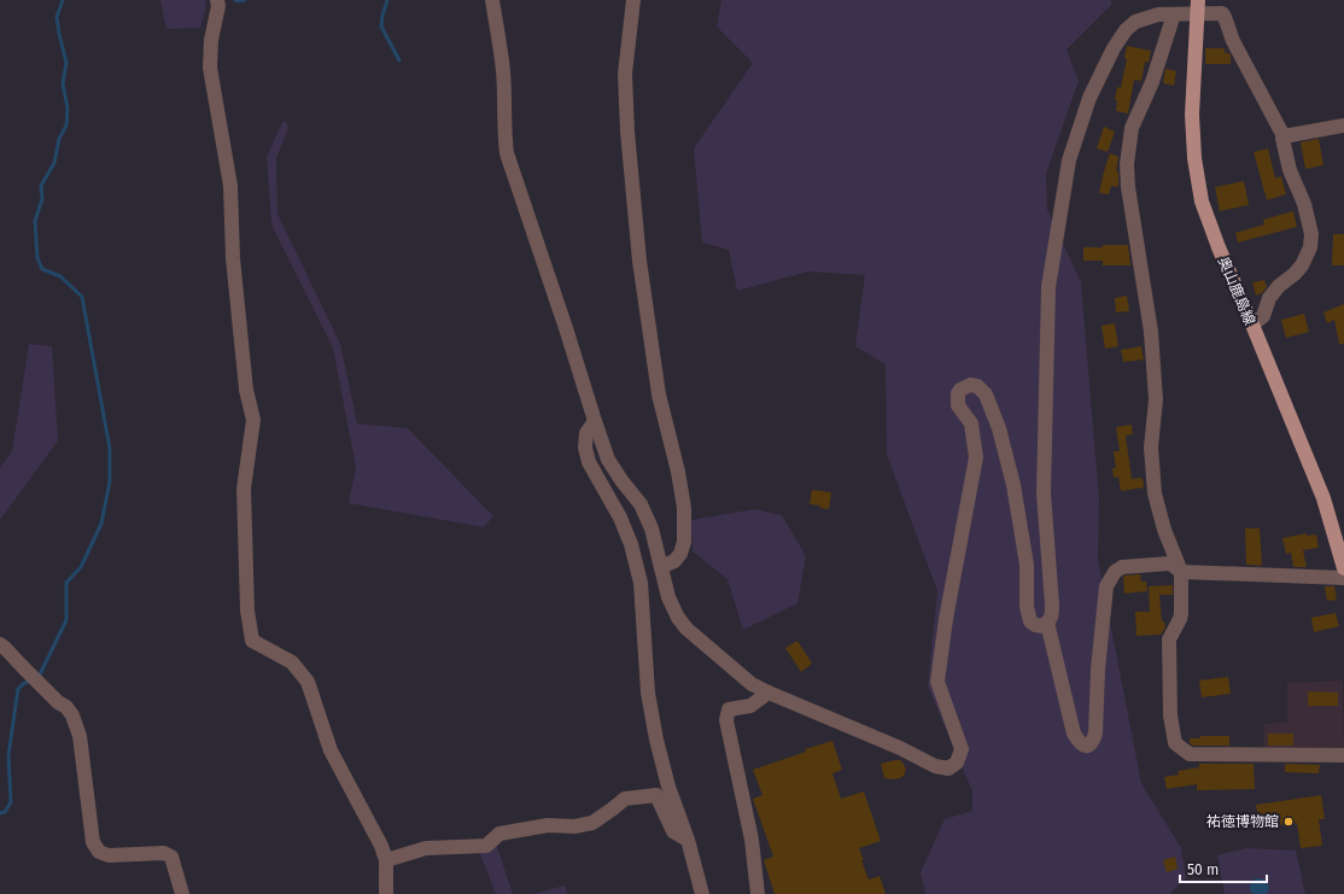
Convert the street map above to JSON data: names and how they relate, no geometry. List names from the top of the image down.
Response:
{
  "streets": {
    "main road": ["奥山鹿島線"]
  },
  "places": ["祐徳博物館"],
  "scale_bar": "50 m"
}
